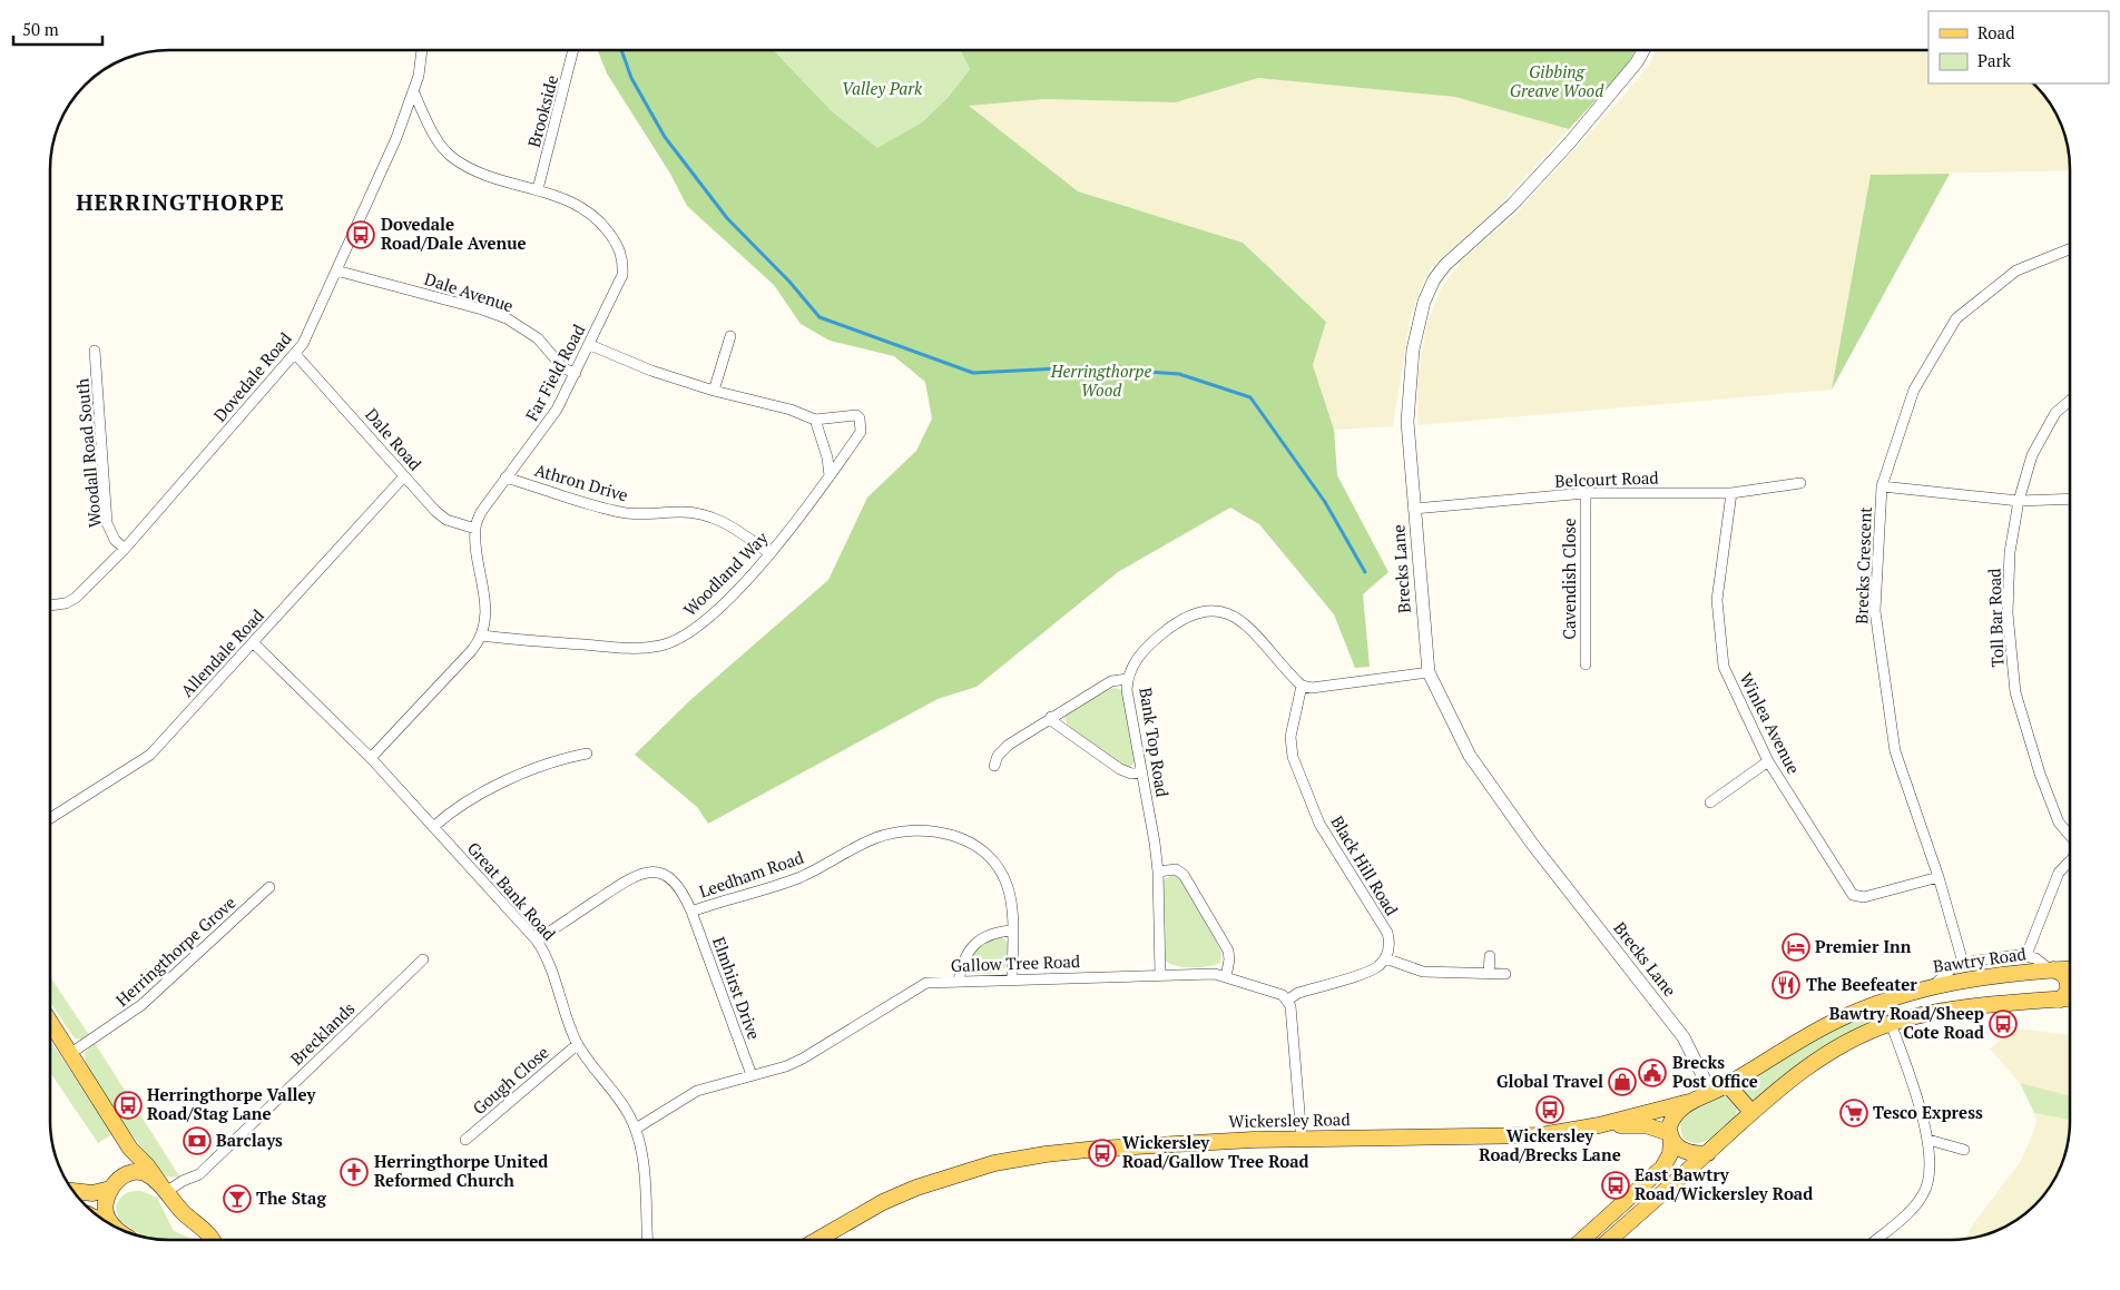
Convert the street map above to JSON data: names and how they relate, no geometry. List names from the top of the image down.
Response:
{
  "streets": {
    "main road": ["Bawtry Road", "Wickersley Road"],
    "street": [
      "Brookside",
      "Dale Avenue",
      "Far Field Road",
      "Dovedale Road",
      "Dale Road",
      "Woodall Road South",
      "Belcourt Road",
      "Athron Drive",
      "Brecks Crescent",
      "Brecks Lane",
      "Woodland Way",
      "Cavendish Close",
      "Toll Bar Road",
      "Allendale Road",
      "Winlea Avenue",
      "Bank Top Road",
      "Black Hill Road",
      "Leedham Road",
      "Great Bank Road",
      "Herringthorpe Grove",
      "Gallow Tree Road",
      "Elmhirst Drive",
      "Brecklands",
      "Gough Close"
    ]
  },
  "crossings": [
    ["Brookside", "Far Field Road"],
    ["Dale Avenue", "Far Field Road"],
    ["Dale Avenue", "Dovedale Road"],
    ["Far Field Road", "Dovedale Road"],
    ["Far Field Road", "Dale Road"],
    ["Far Field Road", "Athron Drive"],
    ["Dovedale Road", "Dale Road"],
    ["Dovedale Road", "Woodall Road South"],
    ["Dale Road", "Allendale Road"],
    ["Belcourt Road", "Brecks Lane"],
    ["Belcourt Road", "Cavendish Close"],
    ["Belcourt Road", "Winlea Avenue"],
    ["Athron Drive", "Woodland Way"],
    ["Brecks Crescent", "Winlea Avenue"],
    ["Brecks Lane", "Bawtry Road"],
    ["Allendale Road", "Great Bank Road"],
    ["Bank Top Road", "Black Hill Road"],
    ["Bank Top Road", "Gallow Tree Road"],
    ["Leedham Road", "Great Bank Road"],
    ["Leedham Road", "Gallow Tree Road"],
    ["Leedham Road", "Elmhirst Drive"],
    ["Great Bank Road", "Gallow Tree Road"],
    ["Great Bank Road", "Gough Close"],
    ["Bawtry Road", "Wickersley Road"],
    ["Gallow Tree Road", "Elmhirst Drive"]
  ],
  "districts": ["HERRINGTHORPE"],
  "parks": ["Gibbing Greave Wood", "Valley Park", "Herringthorpe Wood"],
  "places": {
    "bus stop": [
      "Dovedale Road/Dale Avenue",
      "Bawtry Road/Sheep Cote Road",
      "Herringthorpe Valley Road/Stag Lane",
      "Wickersley Road/Brecks Lane",
      "Wickersley Road/Gallow Tree Road",
      "East Bawtry Road/Wickersley Road"
    ],
    "hotel": ["Premier Inn"],
    "restaurant": ["The Beefeater"],
    "public building": ["Brecks Post Office"],
    "shop": ["Global Travel"],
    "supermarket": ["Tesco Express"],
    "bank": ["Barclays"],
    "church": ["Herringthorpe United Reformed Church"],
    "bar": ["The Stag"]
  },
  "legend": ["Road", "Park"],
  "scale_bar": "50 m"
}
